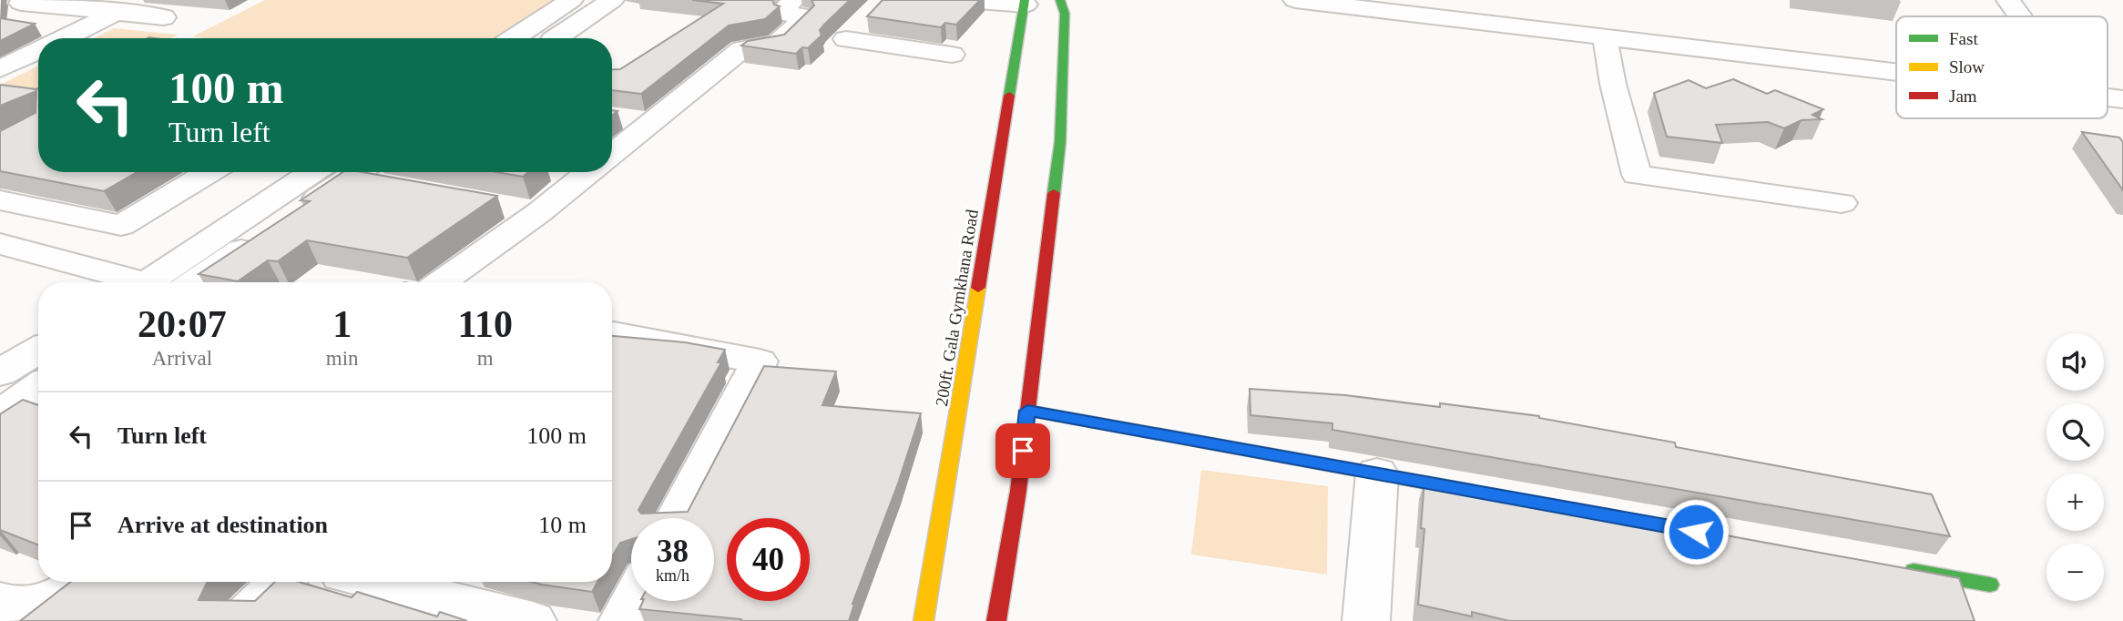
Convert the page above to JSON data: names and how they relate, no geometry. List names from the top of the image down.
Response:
{
  "streets": {
    "street": ["200ft. Gala Gymkhana Road"]
  },
  "legend": ["Fast", "Slow", "Jam"],
  "page": {
    "turn": ["100 m", "Turn left"],
    "eta": [
      "20:07",
      "Arrival",
      "1",
      "min",
      "110",
      "m"
    ],
    "map_buttons": ["+", "−"],
    "list": [
      {
        "name": "Turn left",
        "value": "100 m"
      },
      {
        "name": "Arrive at destination",
        "value": "10 m"
      }
    ],
    "speed": "38 km/h",
    "limit": "40"
  }
}
